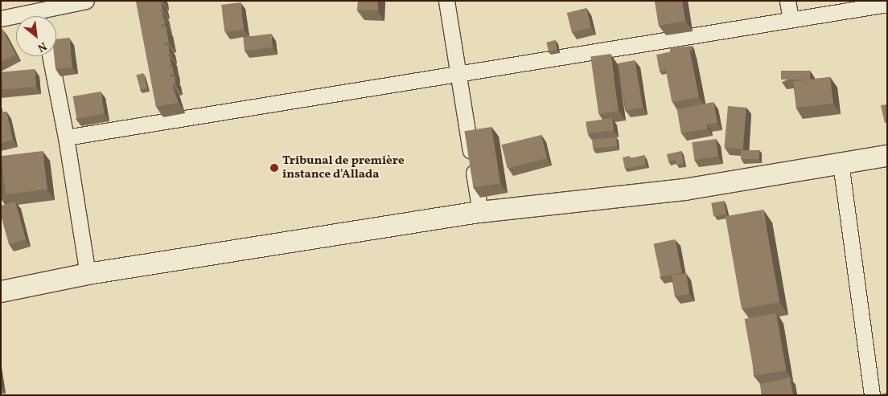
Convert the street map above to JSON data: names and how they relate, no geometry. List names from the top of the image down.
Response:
{
  "places": ["Tribunal de première instance d'Allada"],
  "north": "bottom right"
}
